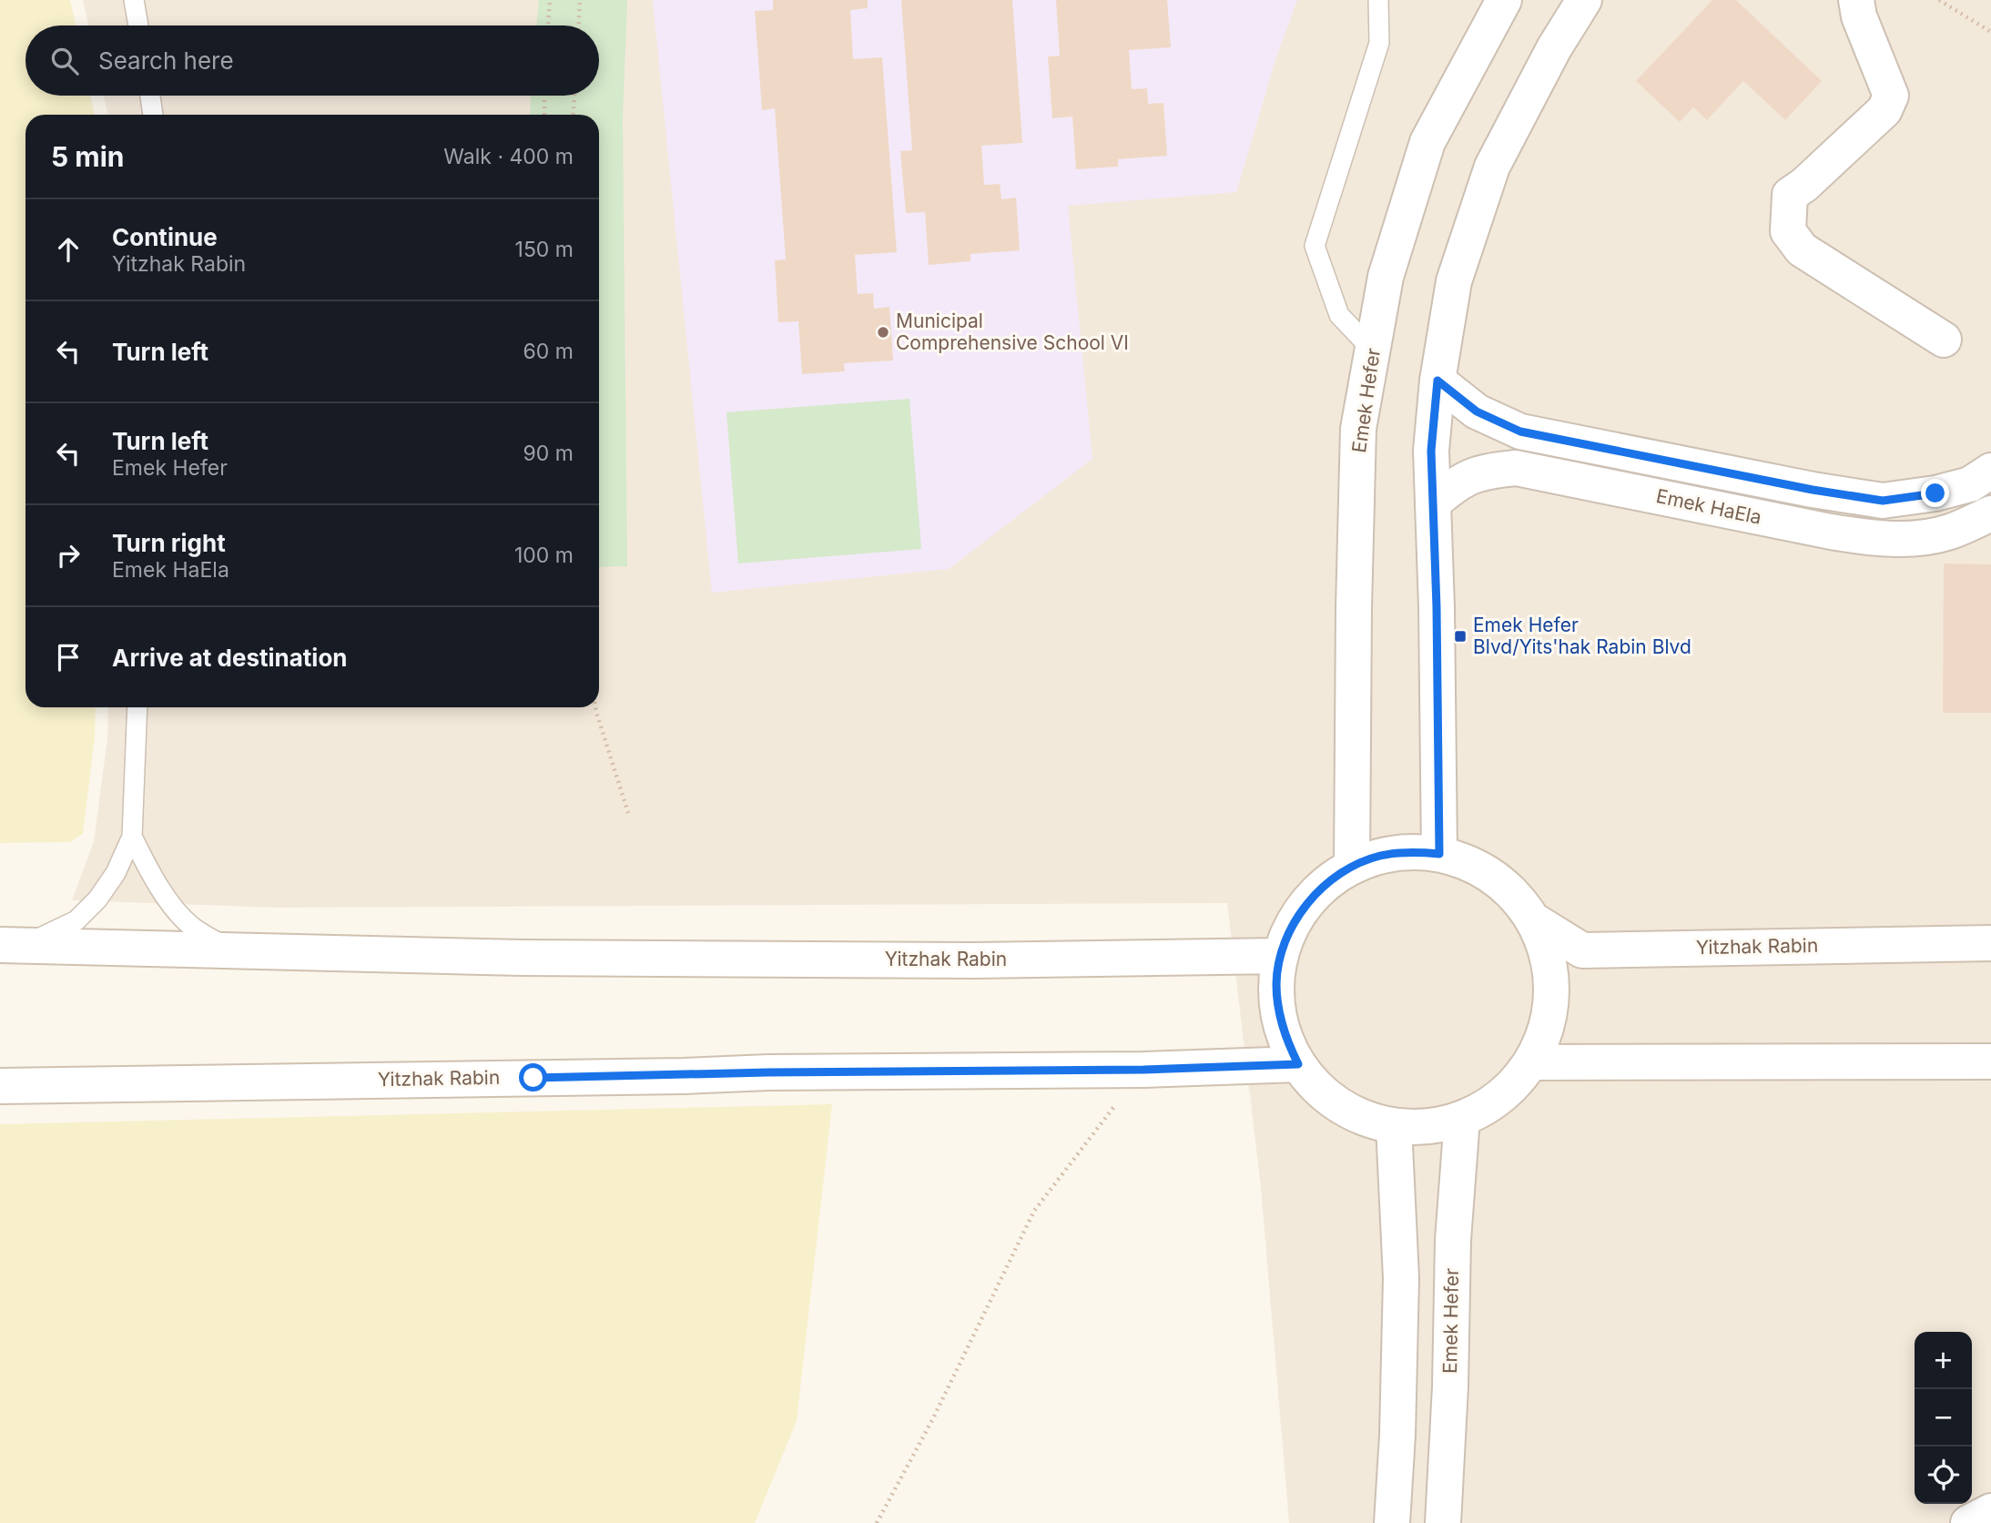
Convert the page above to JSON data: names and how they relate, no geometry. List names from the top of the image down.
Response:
{
  "streets": {
    "main road": ["Emek Hefer", "Emek HaEla", "Yitzhak Rabin"]
  },
  "places": {
    "other": ["Municipal Comprehensive School VI"],
    "transit": ["Emek Hefer Blvd/Yits'hak Rabin Blvd"]
  },
  "page": {
    "search": "Search here",
    "heading": ["5 min", "Walk · 400 m"],
    "list": [
      ["Continue", "Yitzhak Rabin", "150 m"],
      ["Turn left", "60 m"],
      ["Turn left", "Emek Hefer", "90 m"],
      ["Turn right", "Emek HaEla", "100 m"],
      "Arrive at destination"
    ],
    "map_buttons": ["+", "−"]
  }
}
